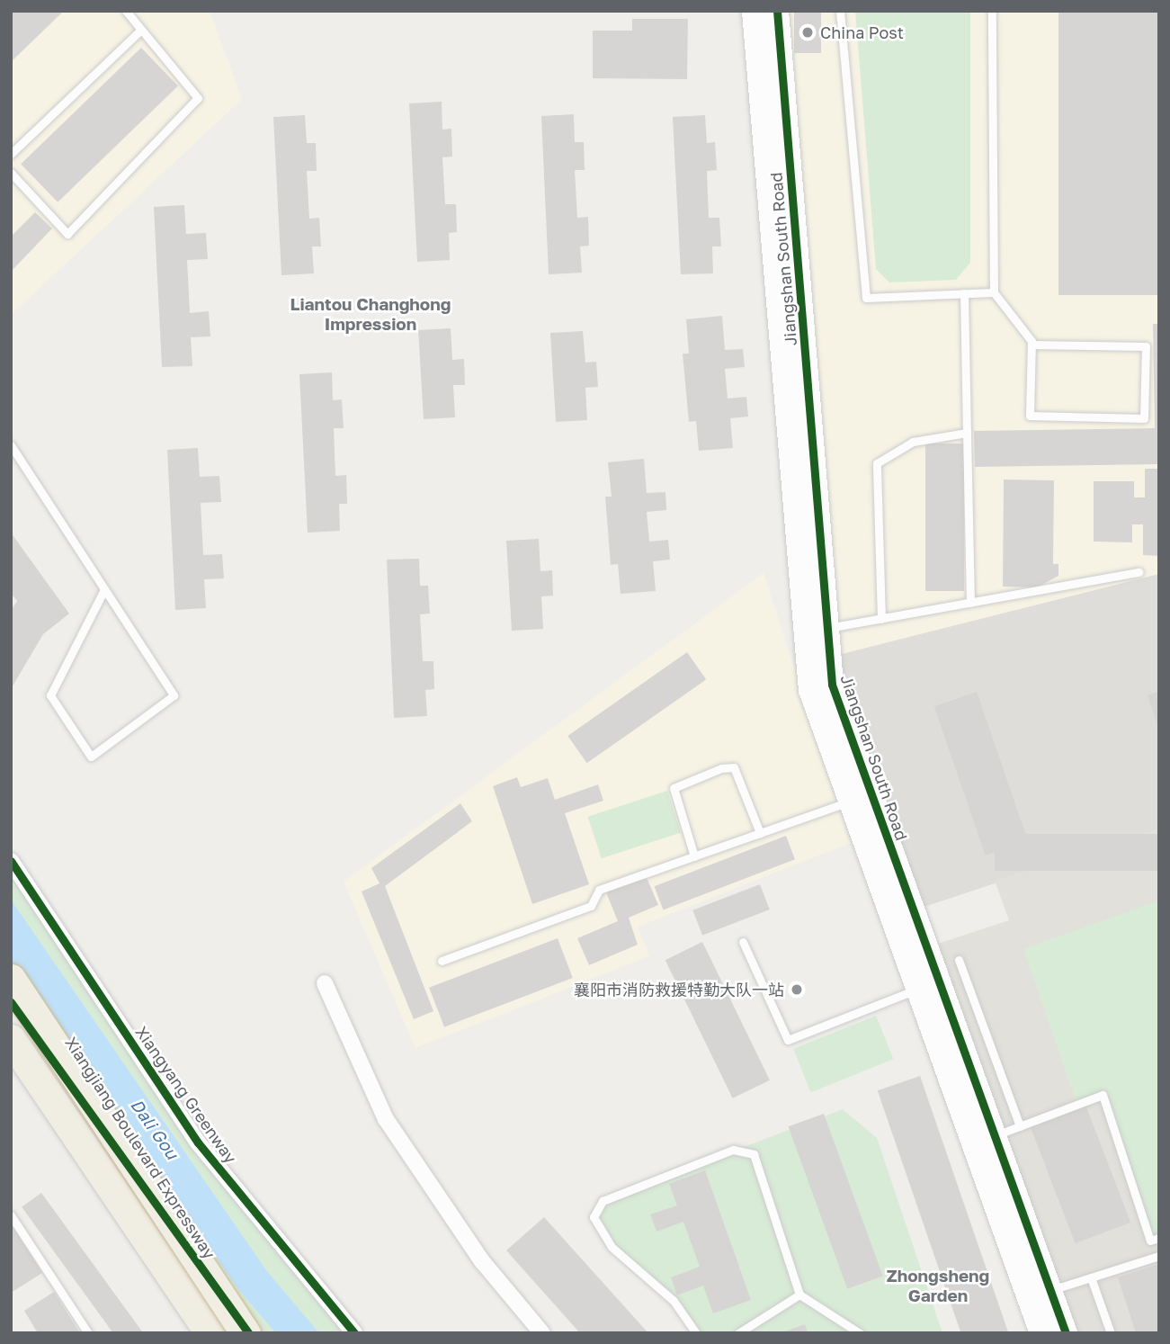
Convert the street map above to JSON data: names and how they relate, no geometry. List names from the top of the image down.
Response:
{
  "streets": {
    "highway": ["Xiangjiang Boulevard Expressway"],
    "street": ["Jiangshan South Road", "Xiangyang Greenway"]
  },
  "districts": ["Liantou Changhong Impression", "Zhongsheng Garden"],
  "water": ["Dali Gou"],
  "places": ["China Post", "襄阳市消防救援特勤大队一站"]
}
